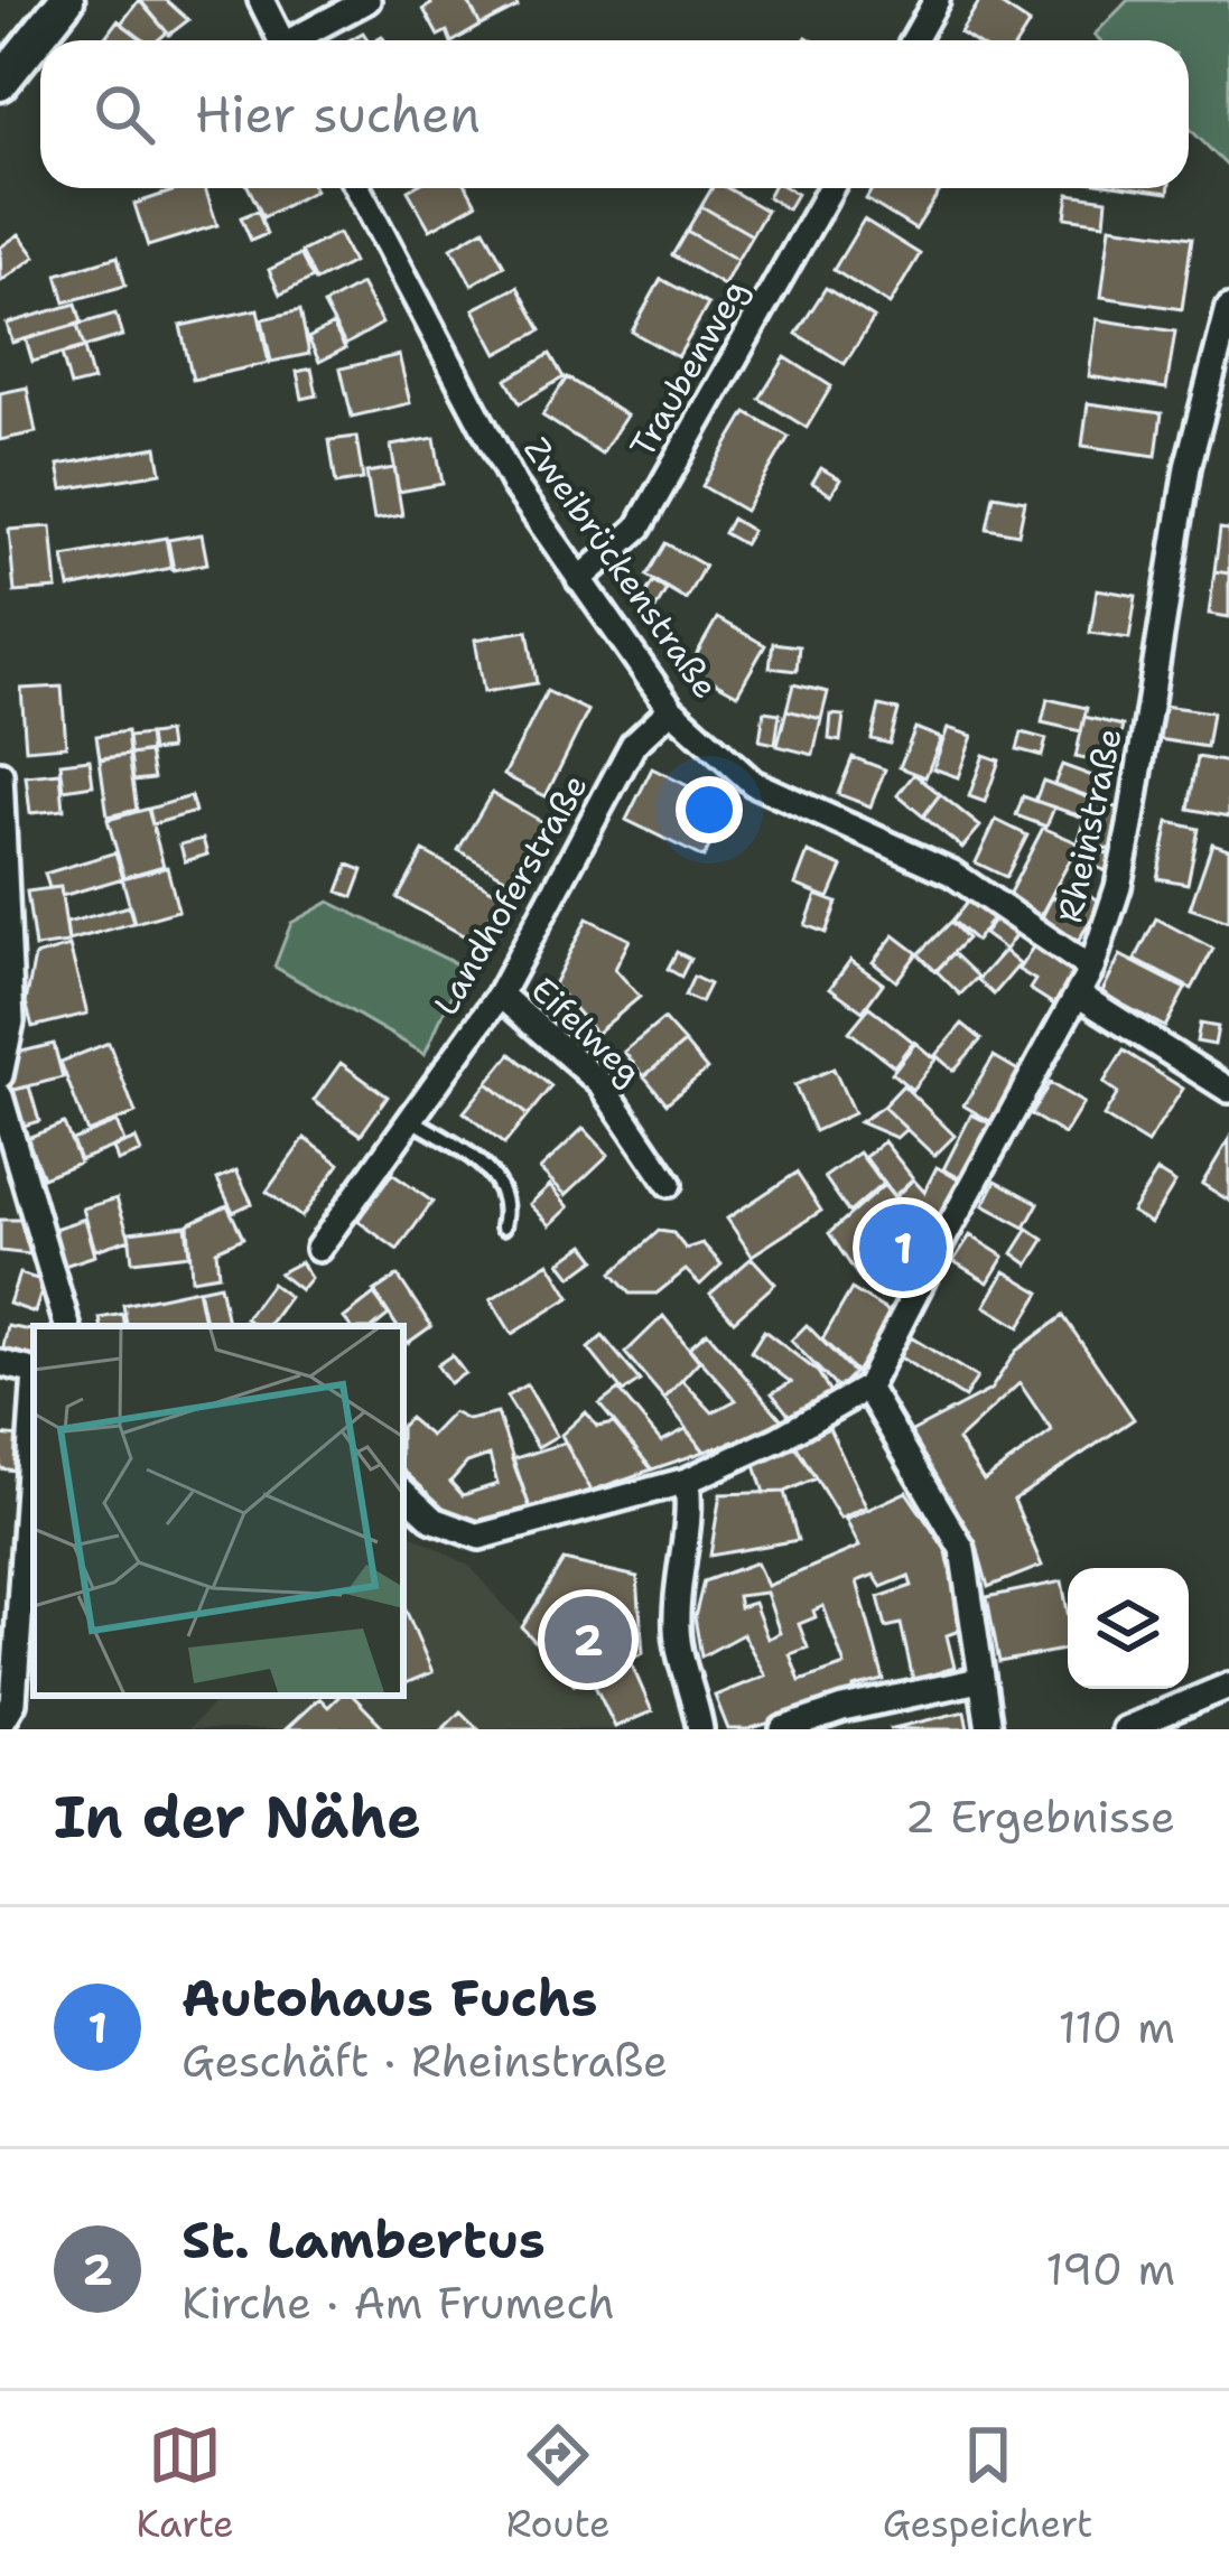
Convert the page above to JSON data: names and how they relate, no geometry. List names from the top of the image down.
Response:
{
  "streets": {
    "street": [
      "Traubenweg",
      "Zweibrückenstraße",
      "Rheinstraße",
      "Landhoferstraße",
      "Eifelweg"
    ]
  },
  "crossings": [
    ["Traubenweg", "Zweibrückenstraße"],
    ["Zweibrückenstraße", "Rheinstraße"],
    ["Zweibrückenstraße", "Landhoferstraße"],
    ["Landhoferstraße", "Eifelweg"]
  ],
  "page": {
    "search": "Hier suchen",
    "pins": ["1", "2"],
    "heading": ["In der Nähe", "2 Ergebnisse"],
    "list": [
      {
        "mark": "1",
        "name": "Autohaus Fuchs",
        "note": "Geschäft · Rheinstraße",
        "value": "110 m"
      },
      {
        "mark": "2",
        "name": "St. Lambertus",
        "note": "Kirche · Am Frumech",
        "value": "190 m"
      }
    ],
    "nav": ["Karte", "Route", "Gespeichert"]
  }
}
